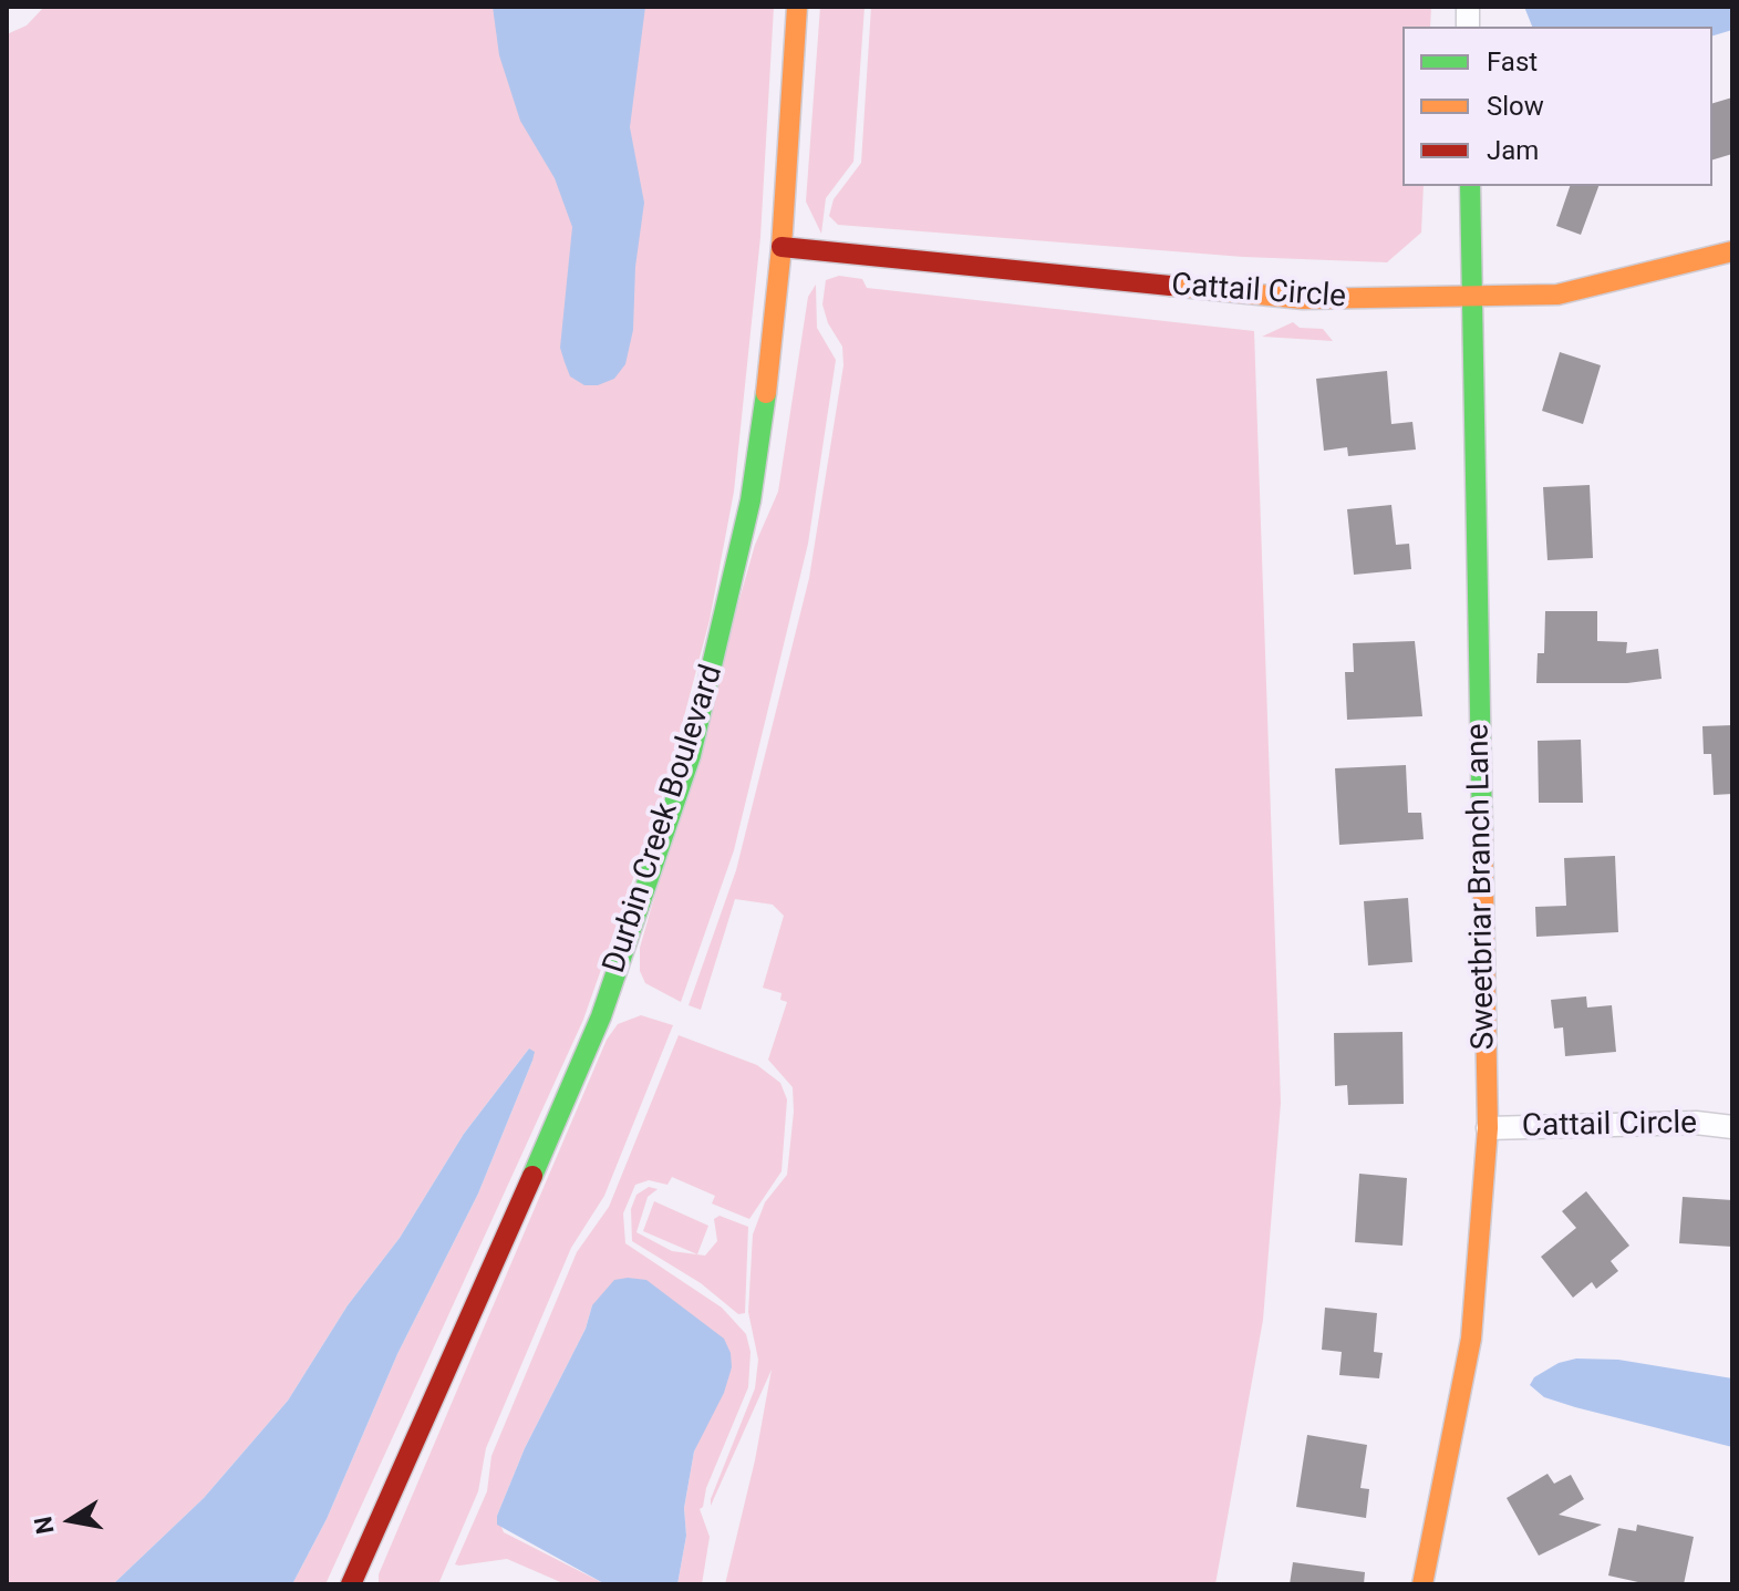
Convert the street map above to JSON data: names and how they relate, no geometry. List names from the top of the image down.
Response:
{
  "streets": {
    "street": ["Cattail Circle", "Durbin Creek Boulevard", "Sweetbriar Branch Lane"]
  },
  "crossings": [
    ["Cattail Circle", "Durbin Creek Boulevard"],
    ["Cattail Circle", "Sweetbriar Branch Lane"]
  ],
  "legend": ["Fast", "Slow", "Jam"],
  "north": "left"
}
